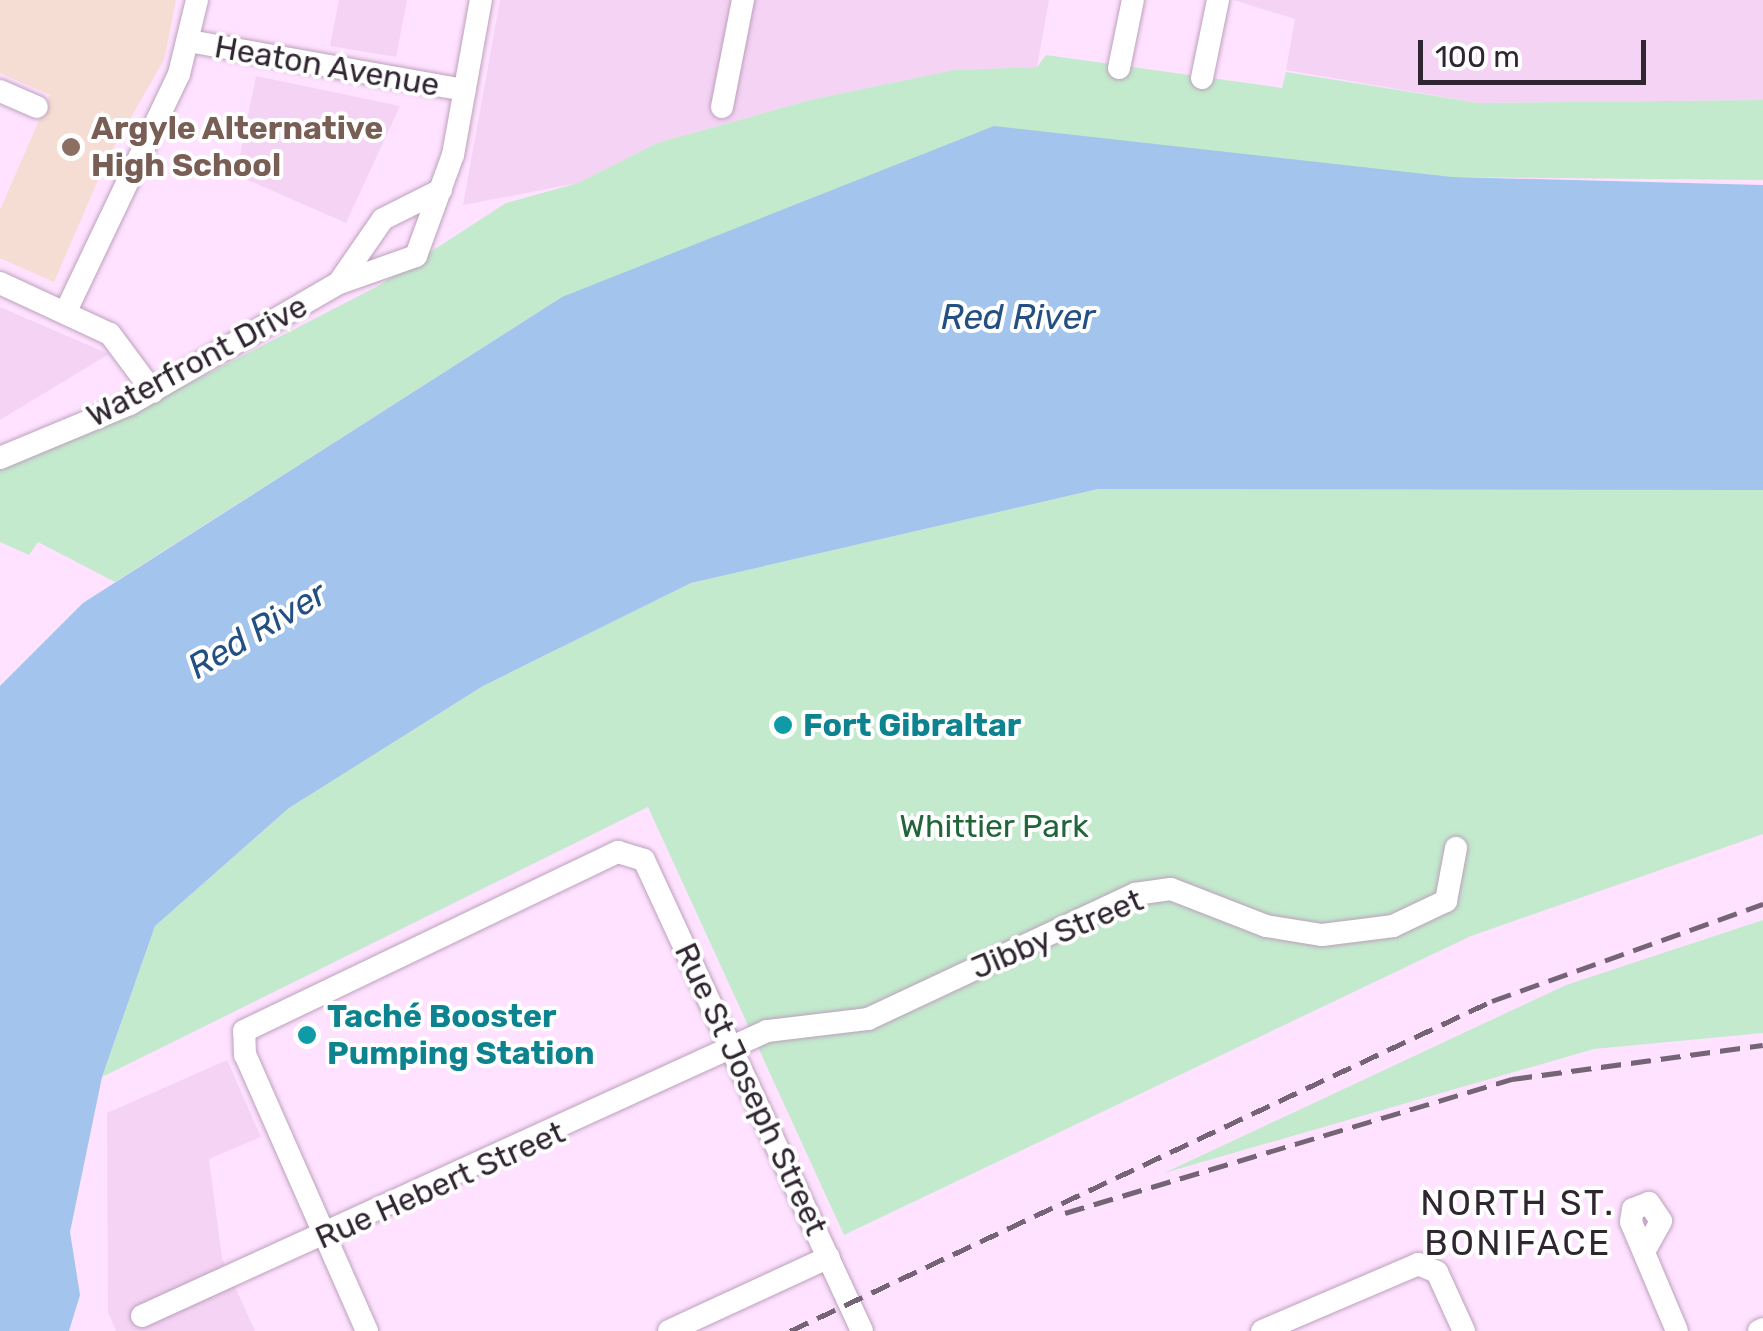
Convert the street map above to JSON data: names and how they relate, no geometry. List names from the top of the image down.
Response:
{
  "streets": {
    "street": [
      "Heaton Avenue",
      "Waterfront Drive",
      "Jibby Street",
      "Rue St Joseph Street",
      "Rue Hebert Street"
    ]
  },
  "crossings": [
    ["Heaton Avenue", "Waterfront Drive"],
    ["Jibby Street", "Rue St Joseph Street"],
    ["Jibby Street", "Rue Hebert Street"],
    ["Rue St Joseph Street", "Rue Hebert Street"]
  ],
  "districts": ["NORTH ST. BONIFACE"],
  "water": ["Red River"],
  "parks": ["Whittier Park"],
  "places": ["Argyle Alternative High School", "Fort Gibraltar", "Taché Booster Pumping Station"],
  "scale_bar": "100 m"
}
